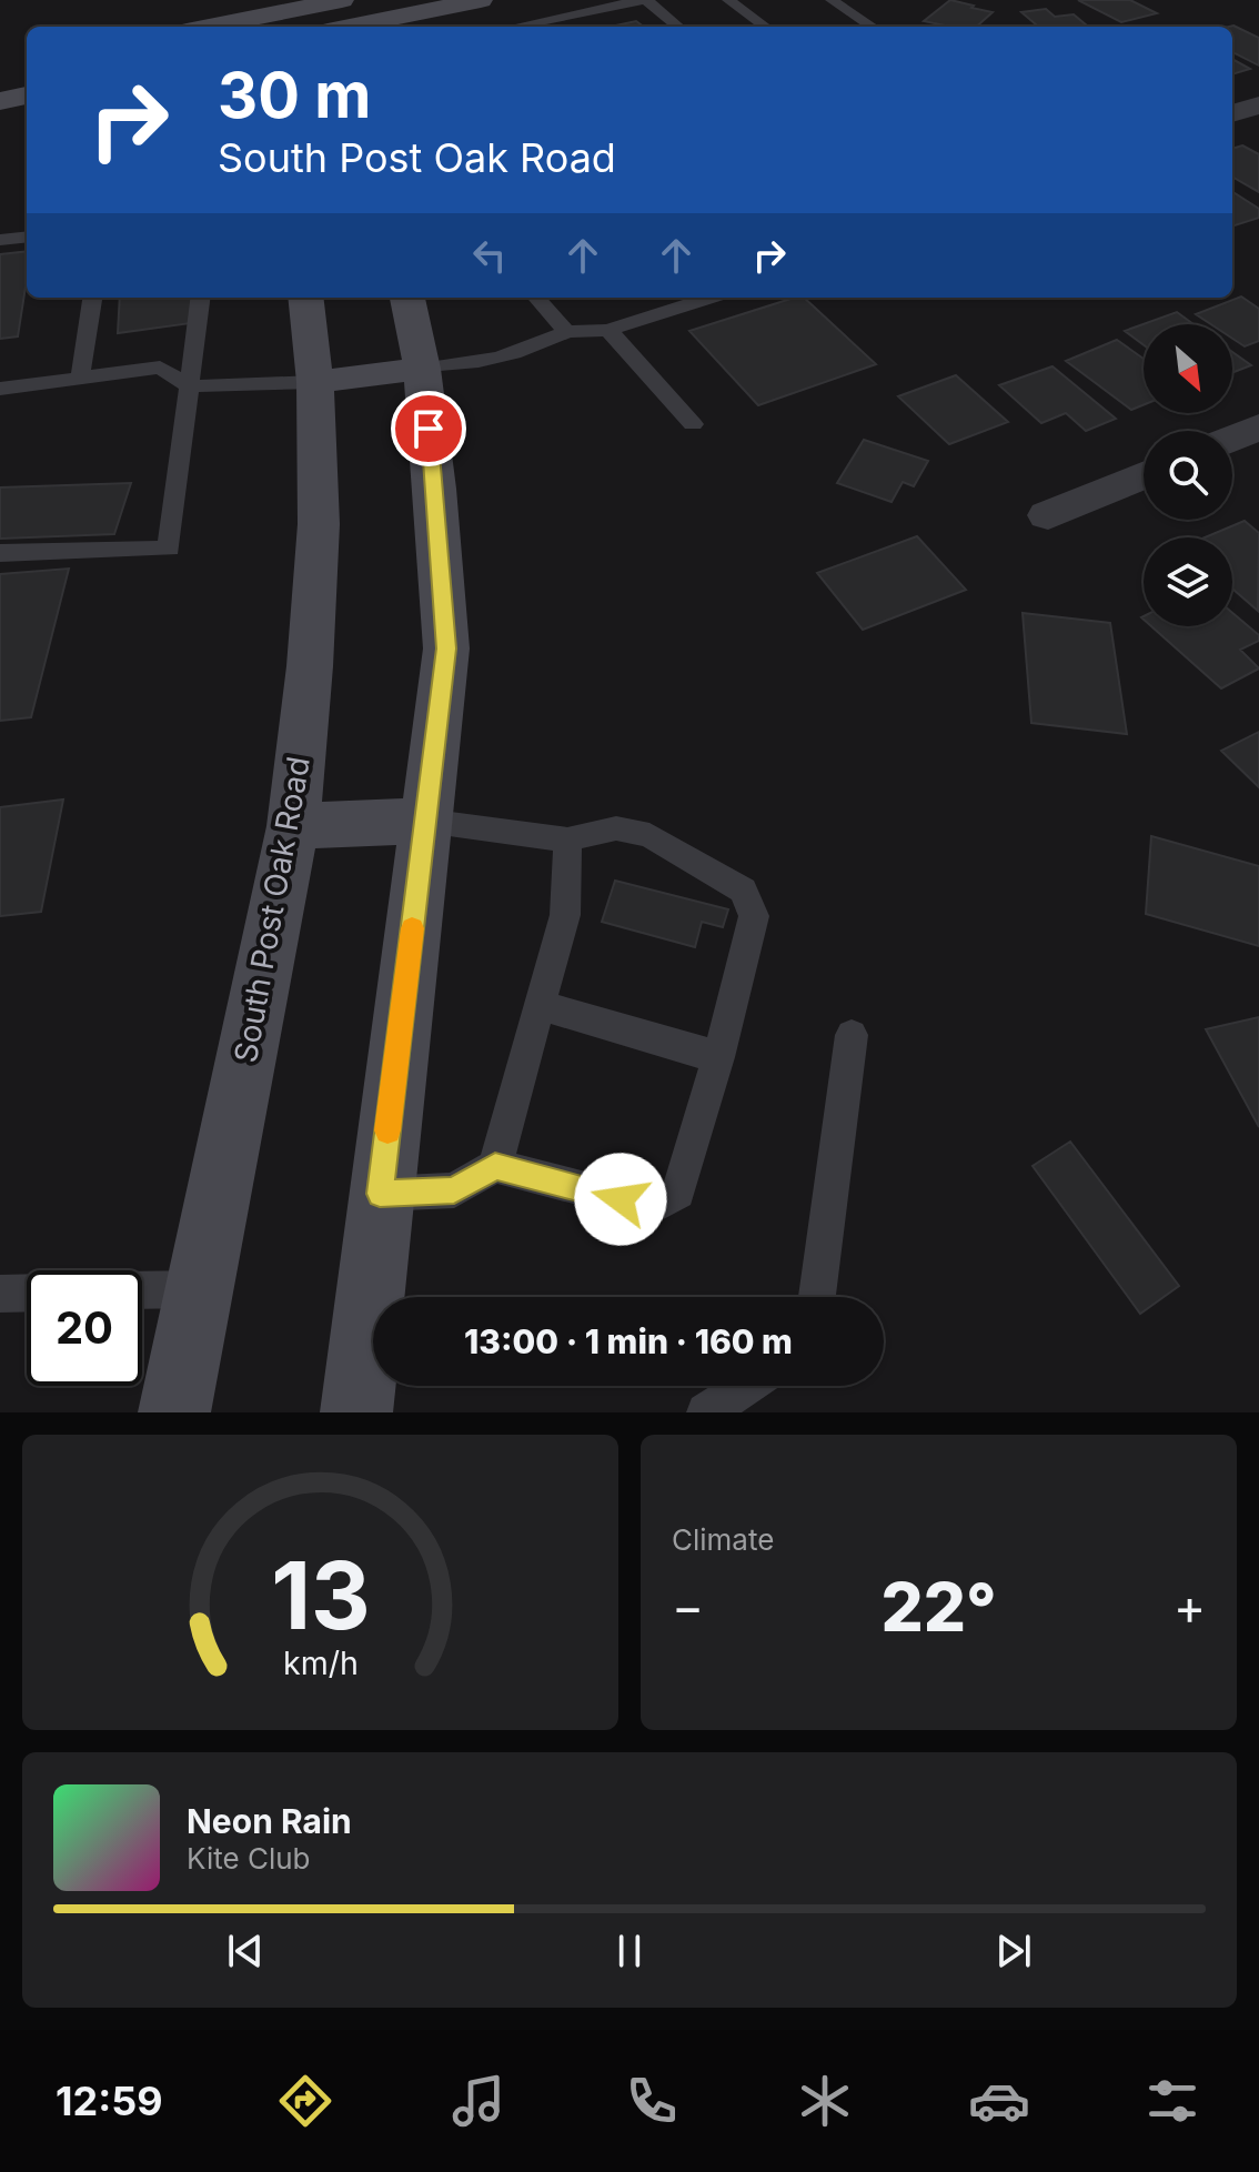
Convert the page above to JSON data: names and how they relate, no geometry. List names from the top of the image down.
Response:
{
  "streets": {
    "main road": ["South Post Oak Road"]
  },
  "north": "bottom right",
  "page": {
    "turn": ["30 m", "South Post Oak Road"],
    "limit": "20",
    "trip": "13:00 · 1 min · 160 m",
    "tile": "Climate",
    "heat": ["−", "22°", "+"],
    "song": ["Neon Rain", "Kite Club"],
    "tabs": "12:59",
    "gauge": ["13", "km/h"]
  }
}
